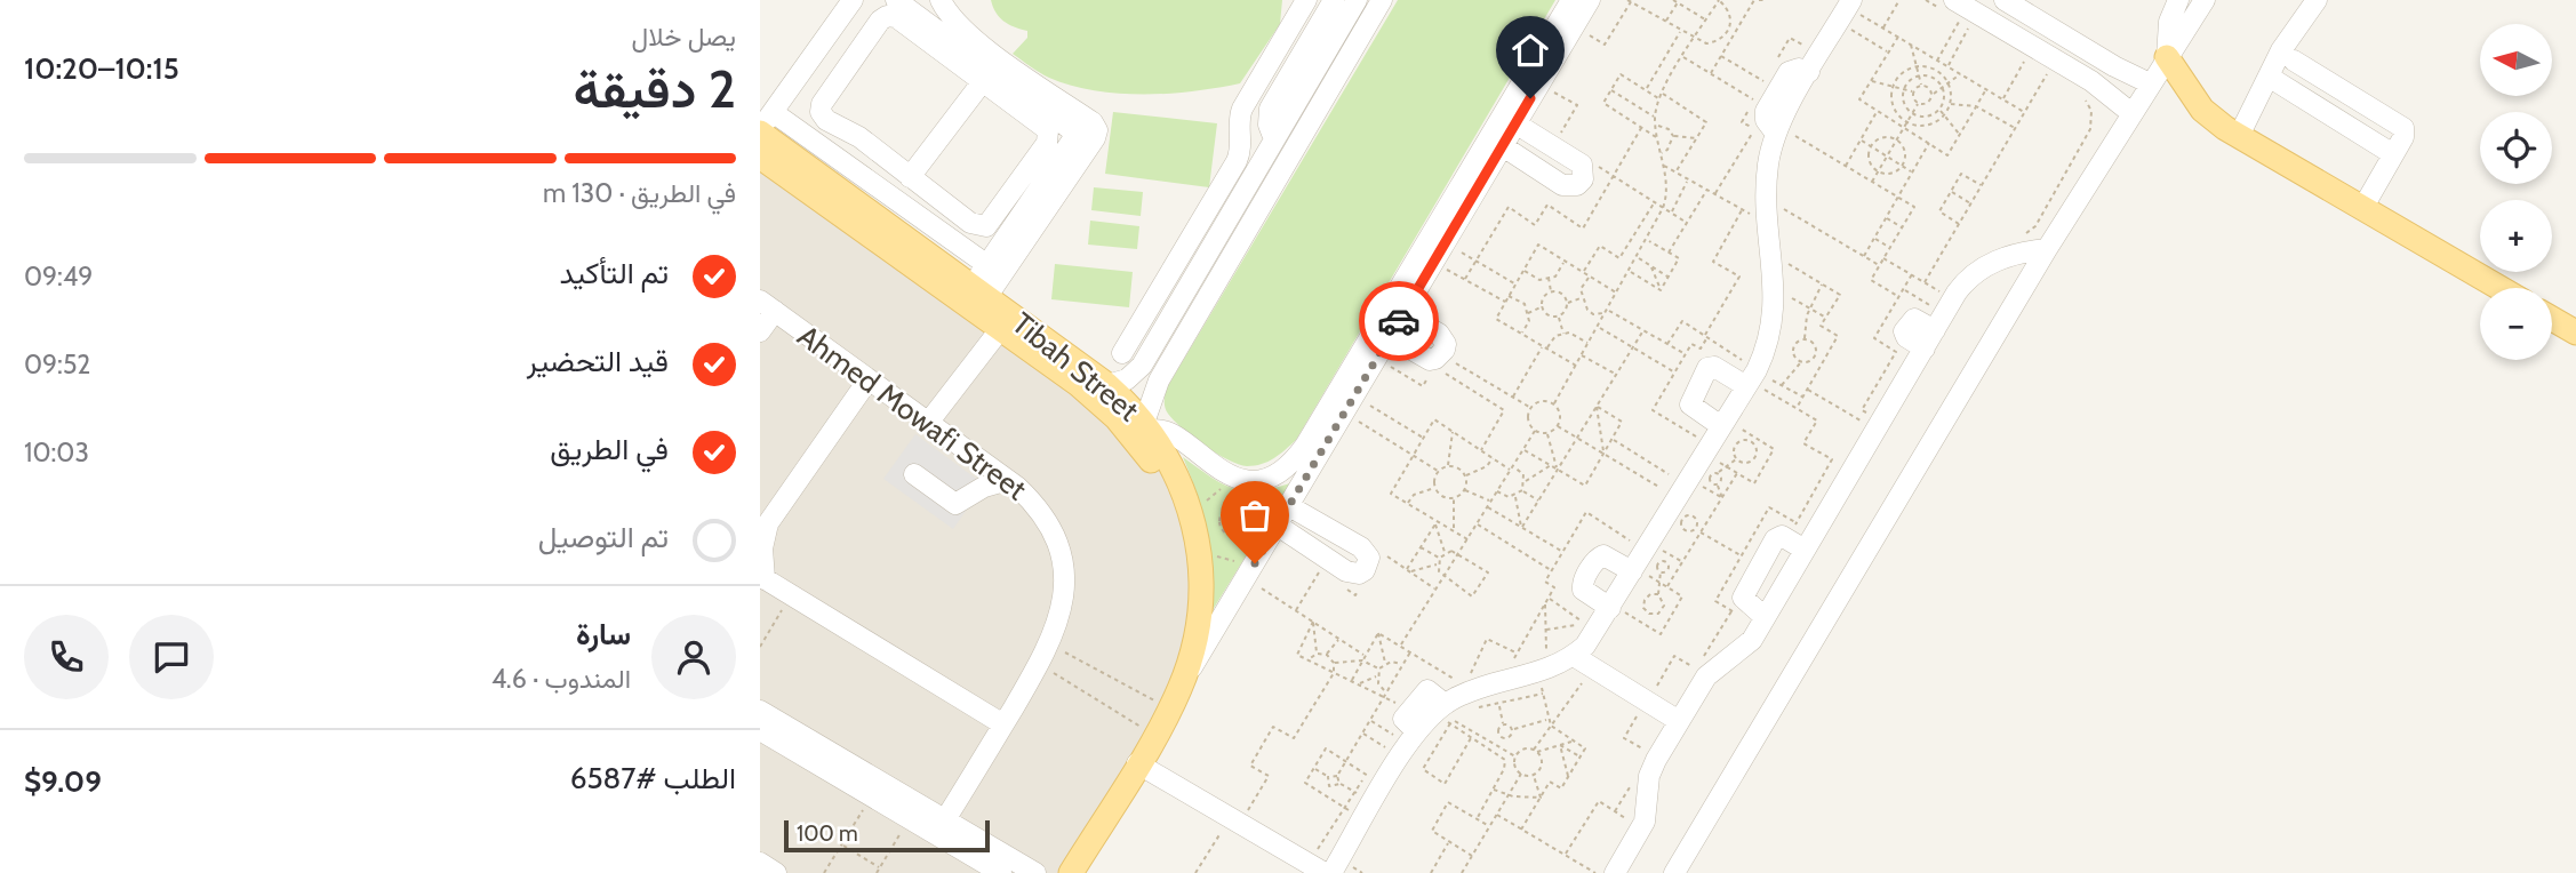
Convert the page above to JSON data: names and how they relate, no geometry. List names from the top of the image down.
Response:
{
  "streets": {
    "main road": ["Tibah Street"],
    "street": ["Ahmed Mowafi Street"]
  },
  "scale_bar": "100 m",
  "north": "left",
  "page": {
    "heading": ["2 دقيقة", "يصل خلال", "10:15–10:20"],
    "panel": [
      "سارة",
      "المندوب · 4.6",
      "الطلب #6587",
      "$9.09"
    ],
    "map_buttons": ["+", "−"],
    "bar": "في الطريق · 130 m",
    "list": [
      ["تم التأكيد", "09:49"],
      ["قيد التحضير", "09:52"],
      ["في الطريق", "10:03"],
      "تم التوصيل"
    ],
    "scale": "100 m"
  }
}
